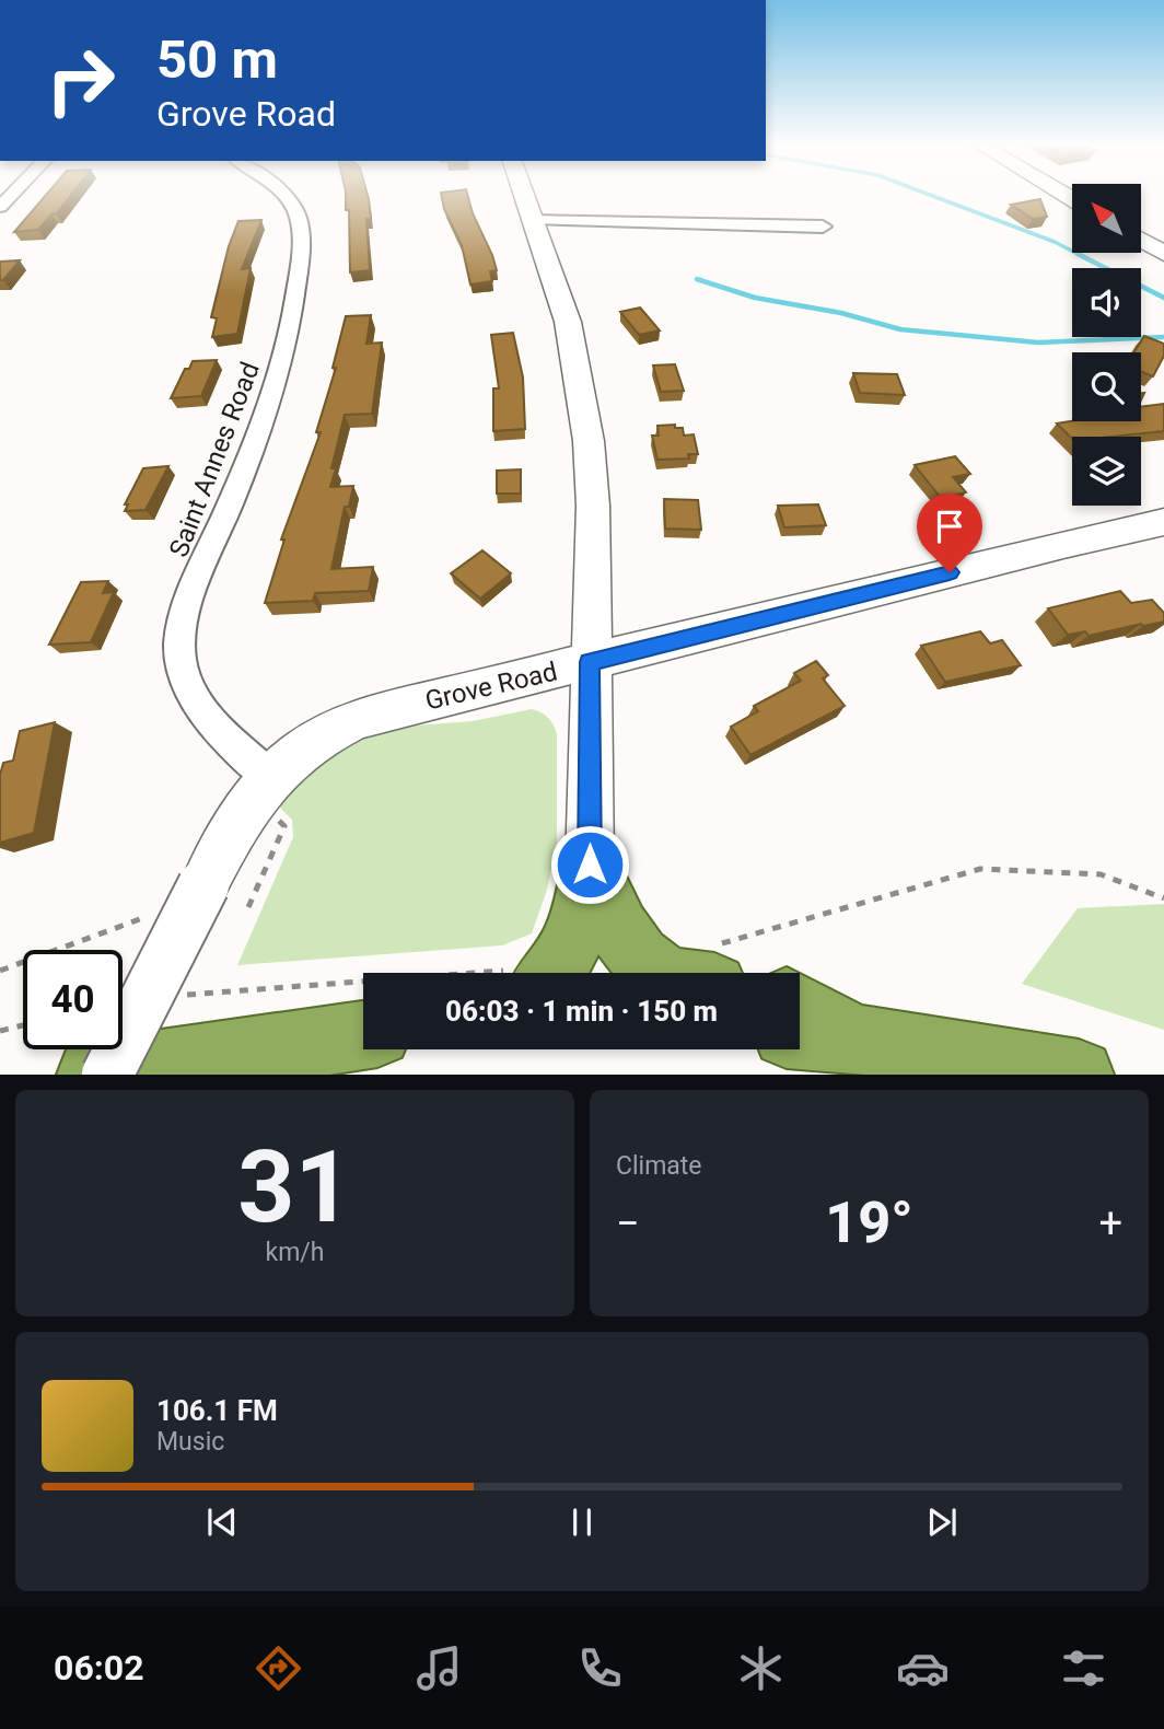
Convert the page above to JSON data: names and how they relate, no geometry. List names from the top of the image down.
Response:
{
  "streets": {
    "street": ["Saint Annes Road", "Grove Road"]
  },
  "crossings": [
    ["Saint Annes Road", "Grove Road"]
  ],
  "north": "top left",
  "page": {
    "turn": ["50 m", "Grove Road"],
    "limit": "40",
    "trip": "06:03 · 1 min · 150 m",
    "tile": [
      ["31", "km/h"],
      "Climate"
    ],
    "heat": ["−", "19°", "+"],
    "song": ["106.1 FM", "Music"],
    "tabs": "06:02"
  }
}
